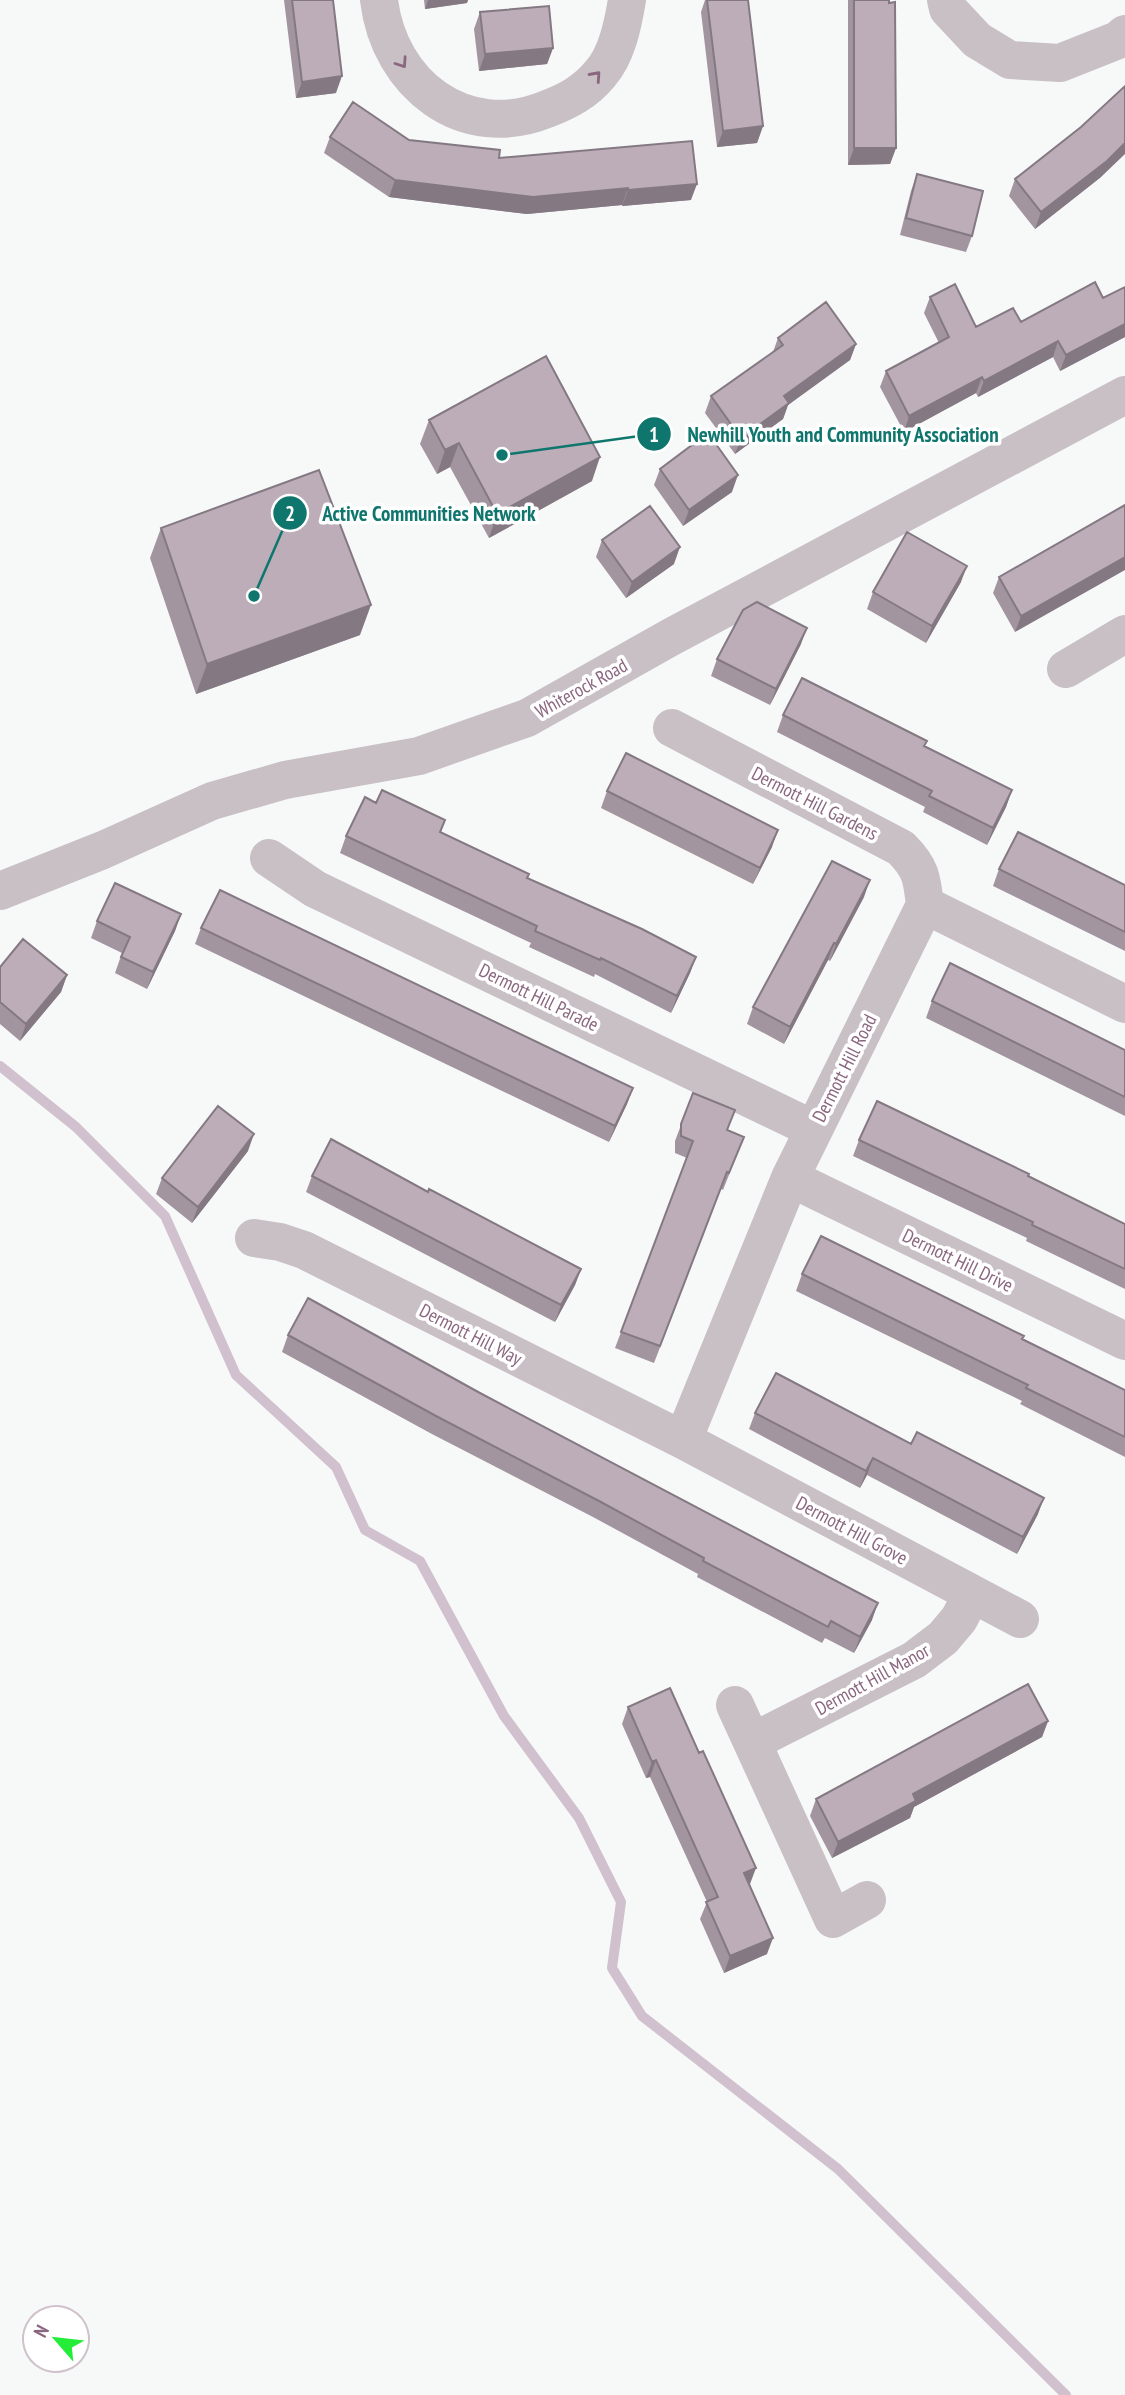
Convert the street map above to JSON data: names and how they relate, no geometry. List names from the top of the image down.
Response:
{
  "streets": {
    "street": [
      "Whiterock Road",
      "Dermott Hill Gardens",
      "Dermott Hill Parade",
      "Dermott Hill Road",
      "Dermott Hill Drive",
      "Dermott Hill Way",
      "Dermott Hill Grove",
      "Dermott Hill Manor"
    ]
  },
  "crossings": [
    ["Dermott Hill Gardens", "Dermott Hill Road"],
    ["Dermott Hill Parade", "Dermott Hill Road"],
    ["Dermott Hill Road", "Dermott Hill Drive"],
    ["Dermott Hill Road", "Dermott Hill Way"],
    ["Dermott Hill Road", "Dermott Hill Grove"],
    ["Dermott Hill Way", "Dermott Hill Grove"],
    ["Dermott Hill Grove", "Dermott Hill Manor"]
  ],
  "places": ["Newhill Youth and Community Association", "Active Communities Network"],
  "north": "top left"
}
